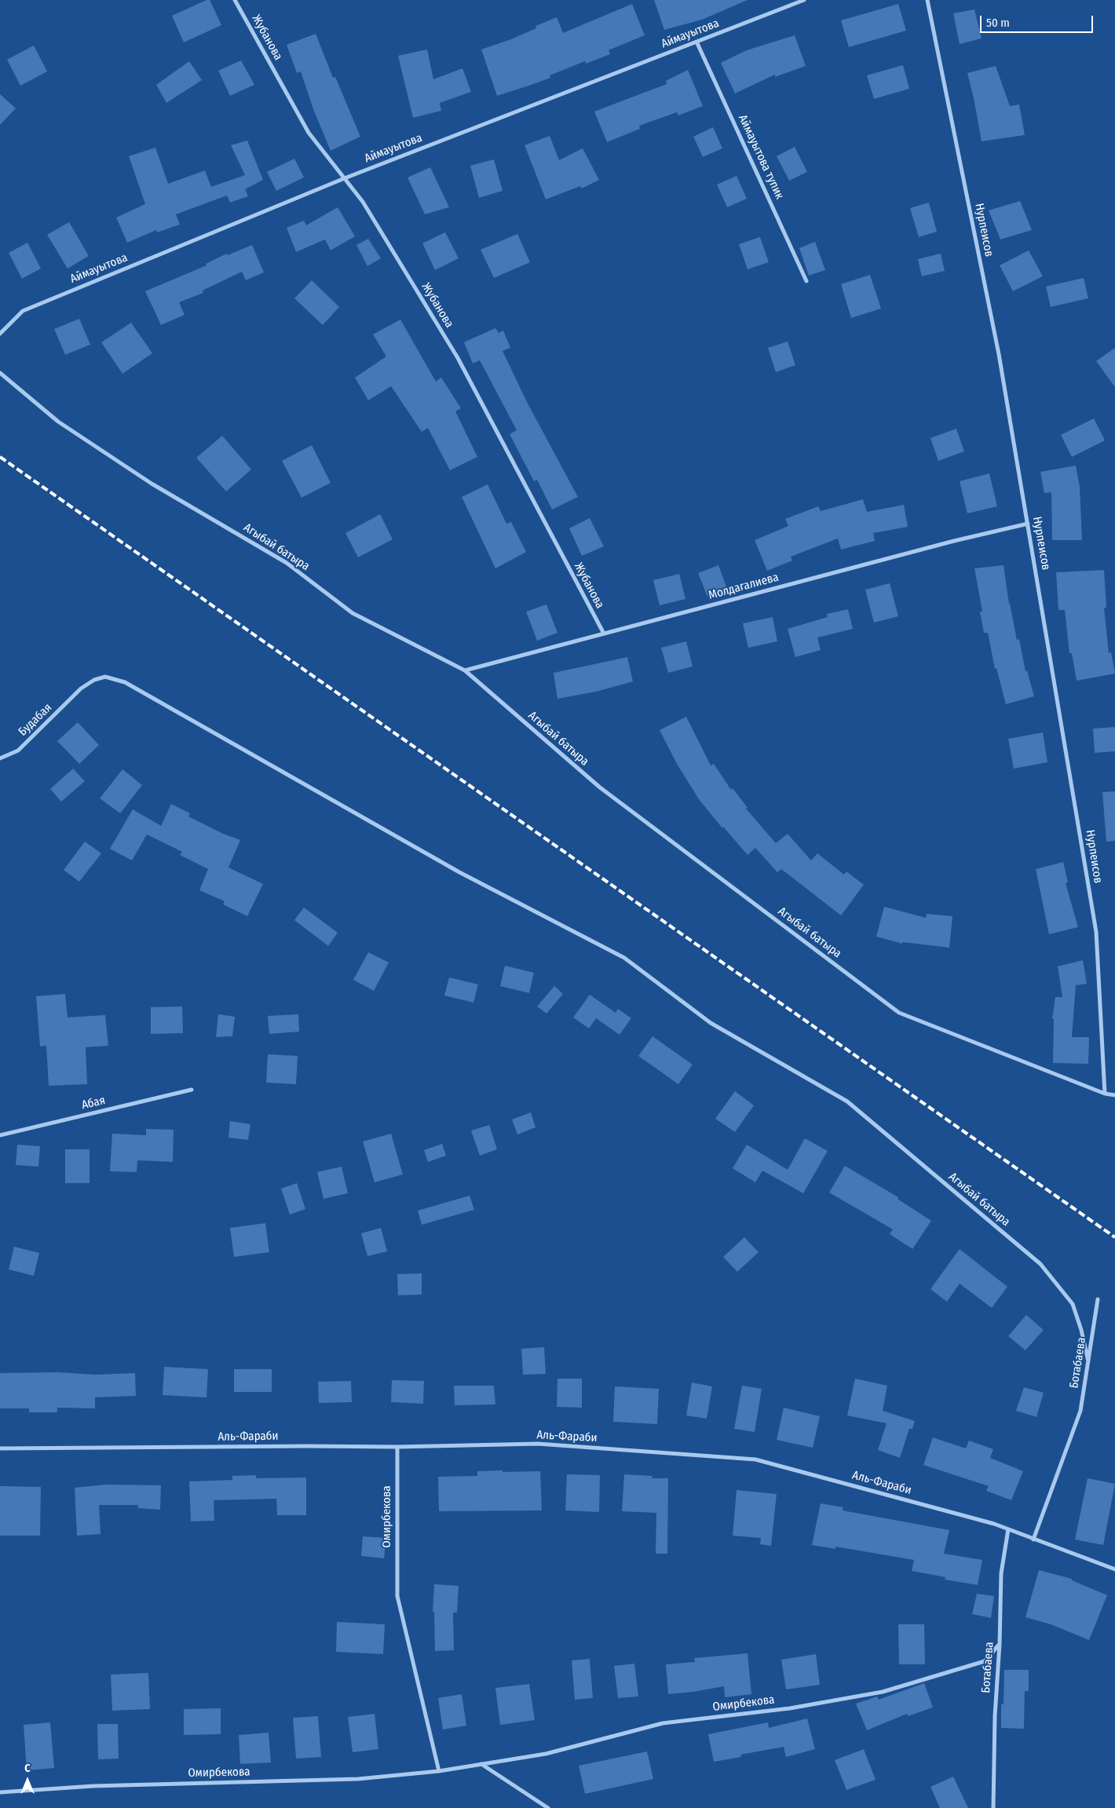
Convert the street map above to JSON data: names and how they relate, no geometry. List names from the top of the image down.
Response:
{
  "streets": {
    "street": [
      "Аймауытова",
      "Жубанова",
      "Аймауытова тупик",
      "Нурпеисов",
      "Агыбай батыра",
      "Молдагалиева",
      "Будабая",
      "Абая",
      "Ботабаева",
      "Аль-Фараби",
      "Омирбекова"
    ]
  },
  "crossings": [
    ["Аймауытова", "Жубанова"],
    ["Аймауытова", "Аймауытова тупик"],
    ["Жубанова", "Молдагалиева"],
    ["Нурпеисов", "Агыбай батыра"],
    ["Нурпеисов", "Молдагалиева"],
    ["Агыбай батыра", "Молдагалиева"],
    ["Агыбай батыра", "Будабая"],
    ["Агыбай батыра", "Ботабаева"],
    ["Ботабаева", "Аль-Фараби"],
    ["Ботабаева", "Омирбекова"],
    ["Аль-Фараби", "Омирбекова"]
  ],
  "scale_bar": "50 m",
  "north": "top"
}
